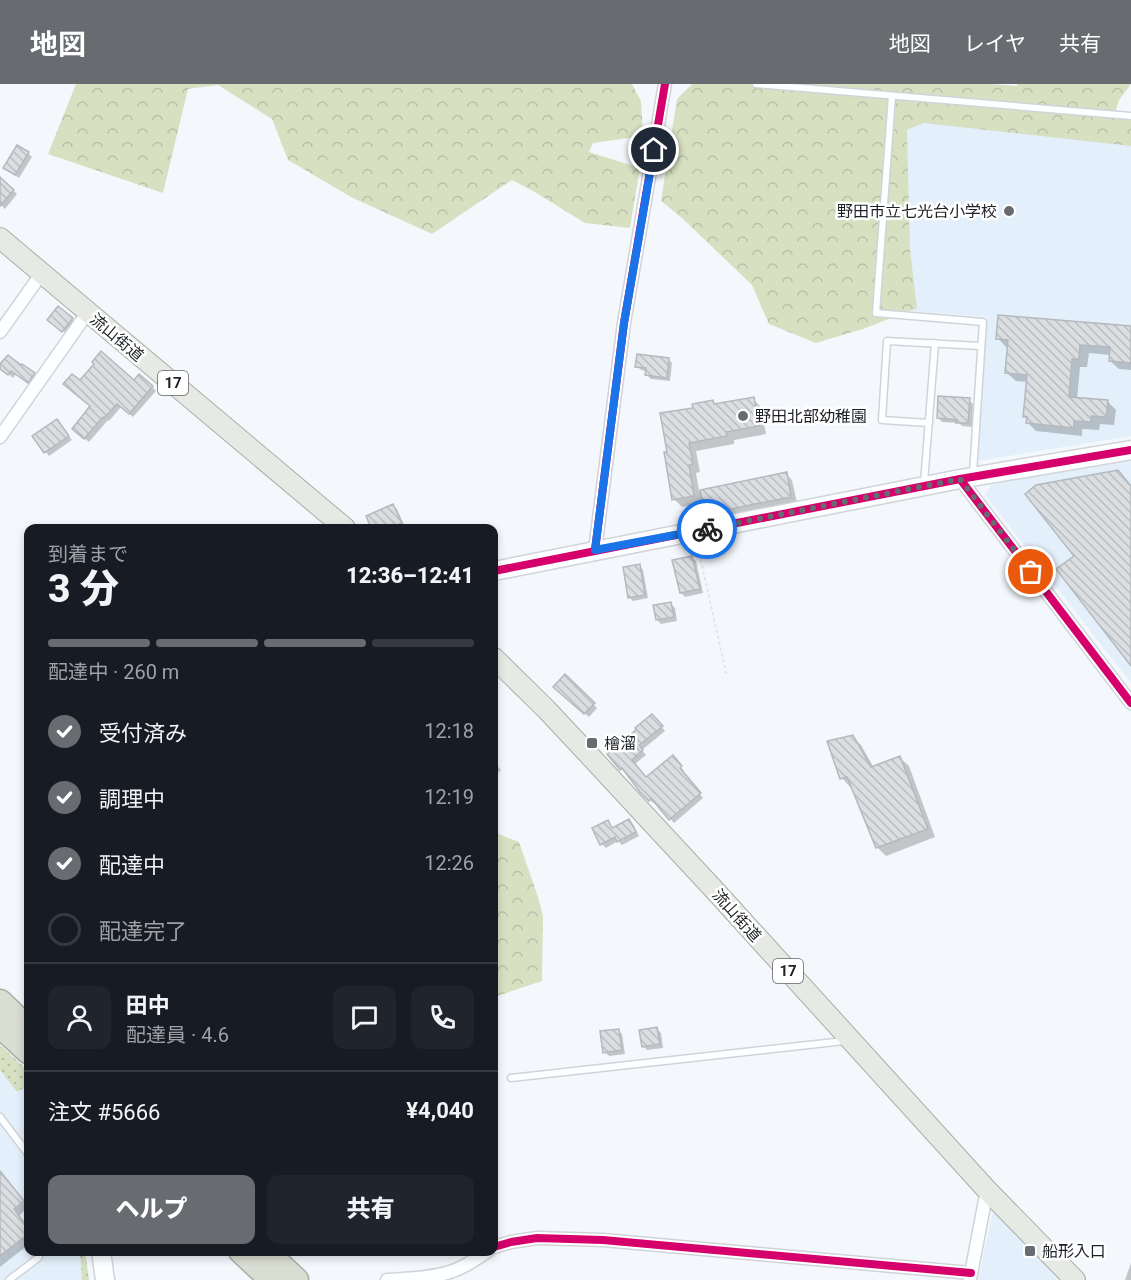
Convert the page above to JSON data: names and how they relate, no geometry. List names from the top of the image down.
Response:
{
  "streets": {
    "main road": ["流山街道", "17"]
  },
  "places": {
    "other": ["野田市立七光台小学校", "野田北部幼稚園"],
    "transit": ["檜溜", "船形入口"]
  },
  "page": {
    "header": "地図",
    "nav": ["地図", "レイヤ", "共有"],
    "heading": ["3 分", "到着まで", "12:36–12:41"],
    "panel": [
      "田中",
      "配達員 · 4.6",
      "注文 #5666",
      "¥4,040"
    ],
    "bar": "配達中 · 260 m",
    "list": [
      ["受付済み", "12:18"],
      ["調理中", "12:19"],
      ["配達中", "12:26"],
      "配達完了"
    ],
    "buttons": ["ヘルプ", "共有"]
  }
}
